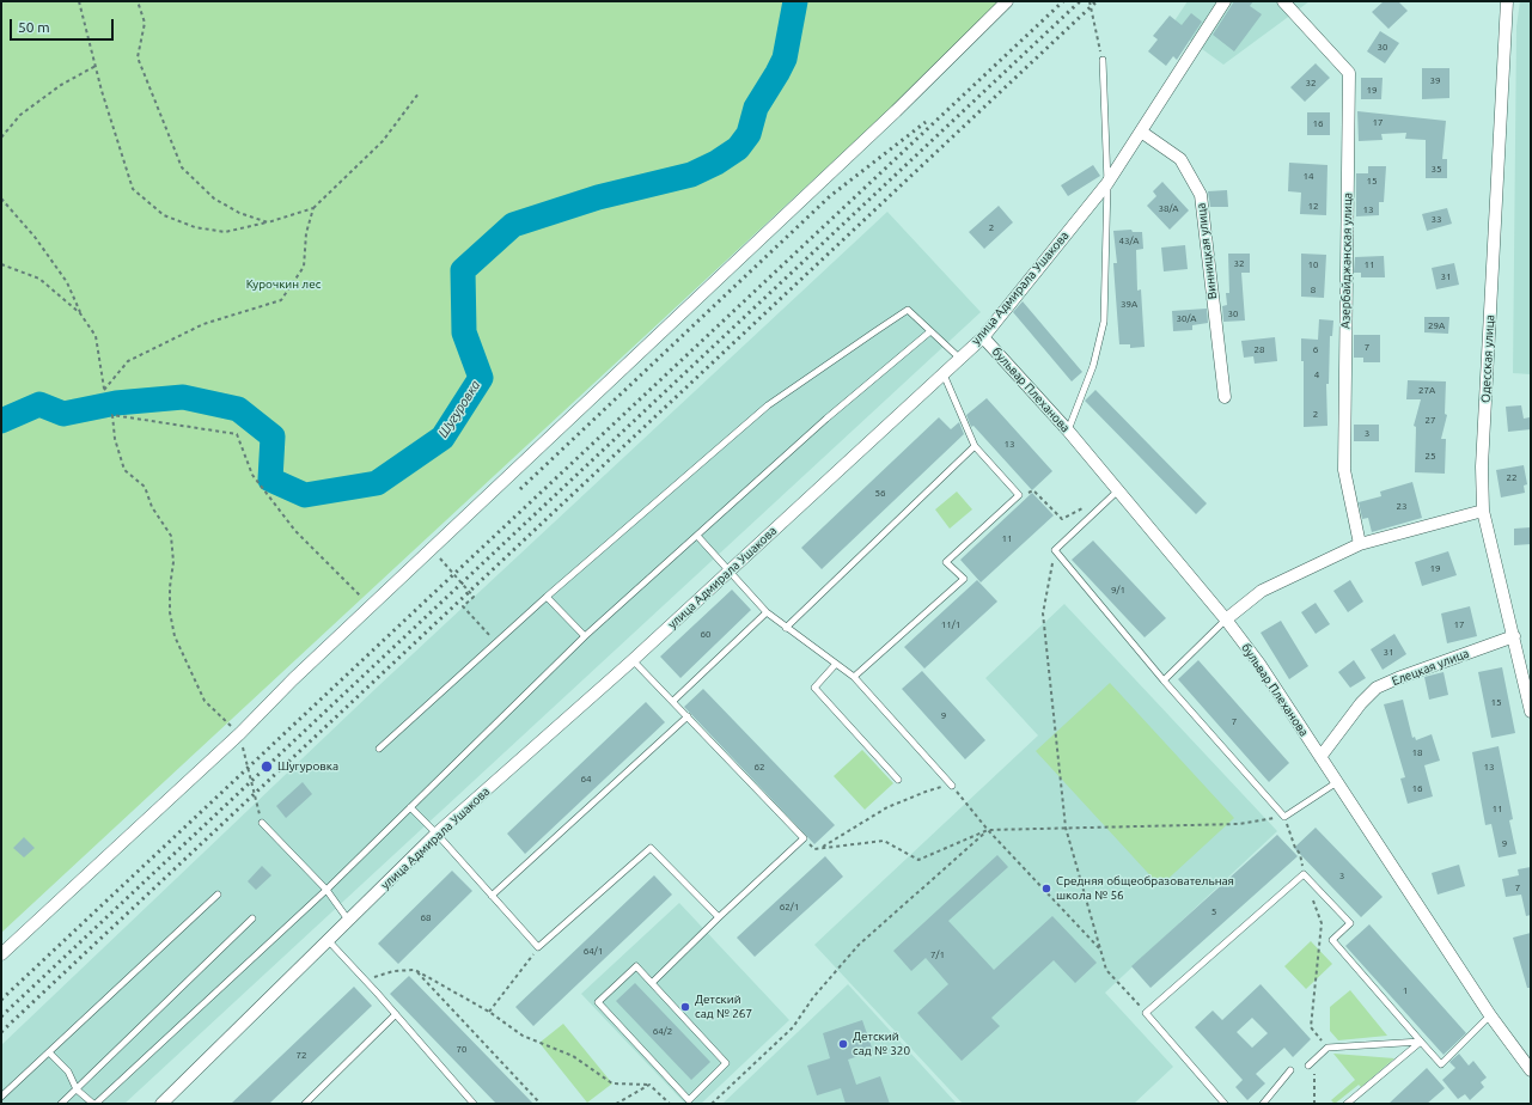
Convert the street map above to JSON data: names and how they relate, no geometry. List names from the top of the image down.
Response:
{
  "streets": {
    "street": [
      "Винницкая улица",
      "Азербайджанская улица",
      "улица Адмирала Ушакова",
      "Одесская улица",
      "бульвар Плеханова",
      "Елецкая улица"
    ]
  },
  "crossings": [
    ["Винницкая улица", "улица Адмирала Ушакова"],
    ["улица Адмирала Ушакова", "бульвар Плеханова"],
    ["Одесская улица", "Елецкая улица"],
    ["бульвар Плеханова", "Елецкая улица"]
  ],
  "water": ["Шугуровка"],
  "parks": ["Курочкин лес"],
  "places": [
    "Шугуровка",
    "Средняя общеобразовательная школа № 56",
    "Детский сад № 267",
    "Детский сад № 320"
  ],
  "house_numbers": [
    "30",
    "39",
    "32",
    "19",
    "17",
    "16",
    "35",
    "14",
    "15",
    "12",
    "38/А",
    "13",
    "33",
    "2",
    "43/А",
    "32",
    "10",
    "11",
    "31",
    "8",
    "39А",
    "30",
    "30/А",
    "29А",
    "7",
    "28",
    "6",
    "4",
    "27А",
    "2",
    "27",
    "3",
    "13",
    "25",
    "22",
    "56",
    "23",
    "11",
    "19",
    "9/1",
    "11/1",
    "17",
    "60",
    "31",
    "15",
    "9",
    "7",
    "18",
    "62",
    "13",
    "64",
    "16",
    "11",
    "9",
    "3",
    "7",
    "62/1",
    "5",
    "68",
    "64/1",
    "7/1",
    "1",
    "64/2",
    "70",
    "72"
  ],
  "scale_bar": "50 m"
}
